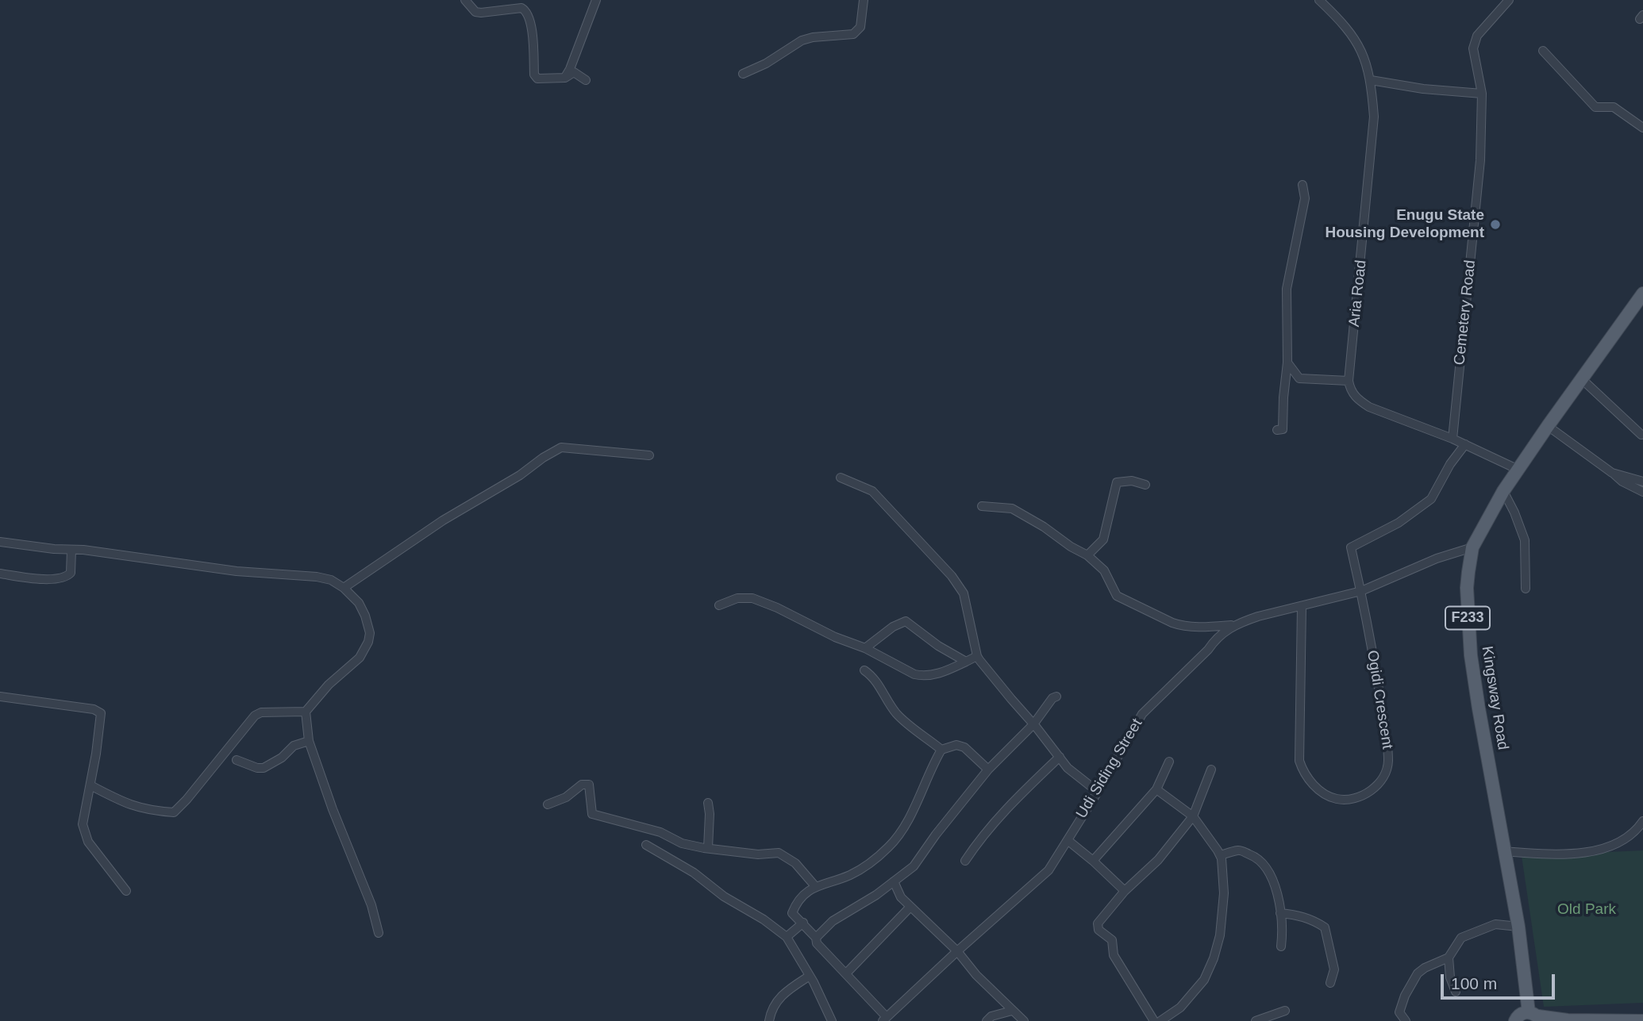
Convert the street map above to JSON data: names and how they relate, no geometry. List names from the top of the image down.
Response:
{
  "streets": {
    "main road": ["F233", "Kingsway Road"],
    "street": [
      "Aria Road",
      "Cemetery Road",
      "Ogidi Crescent",
      "Udi Siding Street"
    ]
  },
  "crossings": [
    ["Kingsway Road", "Udi Siding Street"],
    ["Ogidi Crescent", "Udi Siding Street"]
  ],
  "parks": ["Old Park"],
  "places": ["Enugu State Housing Development"],
  "scale_bar": "100 m"
}
